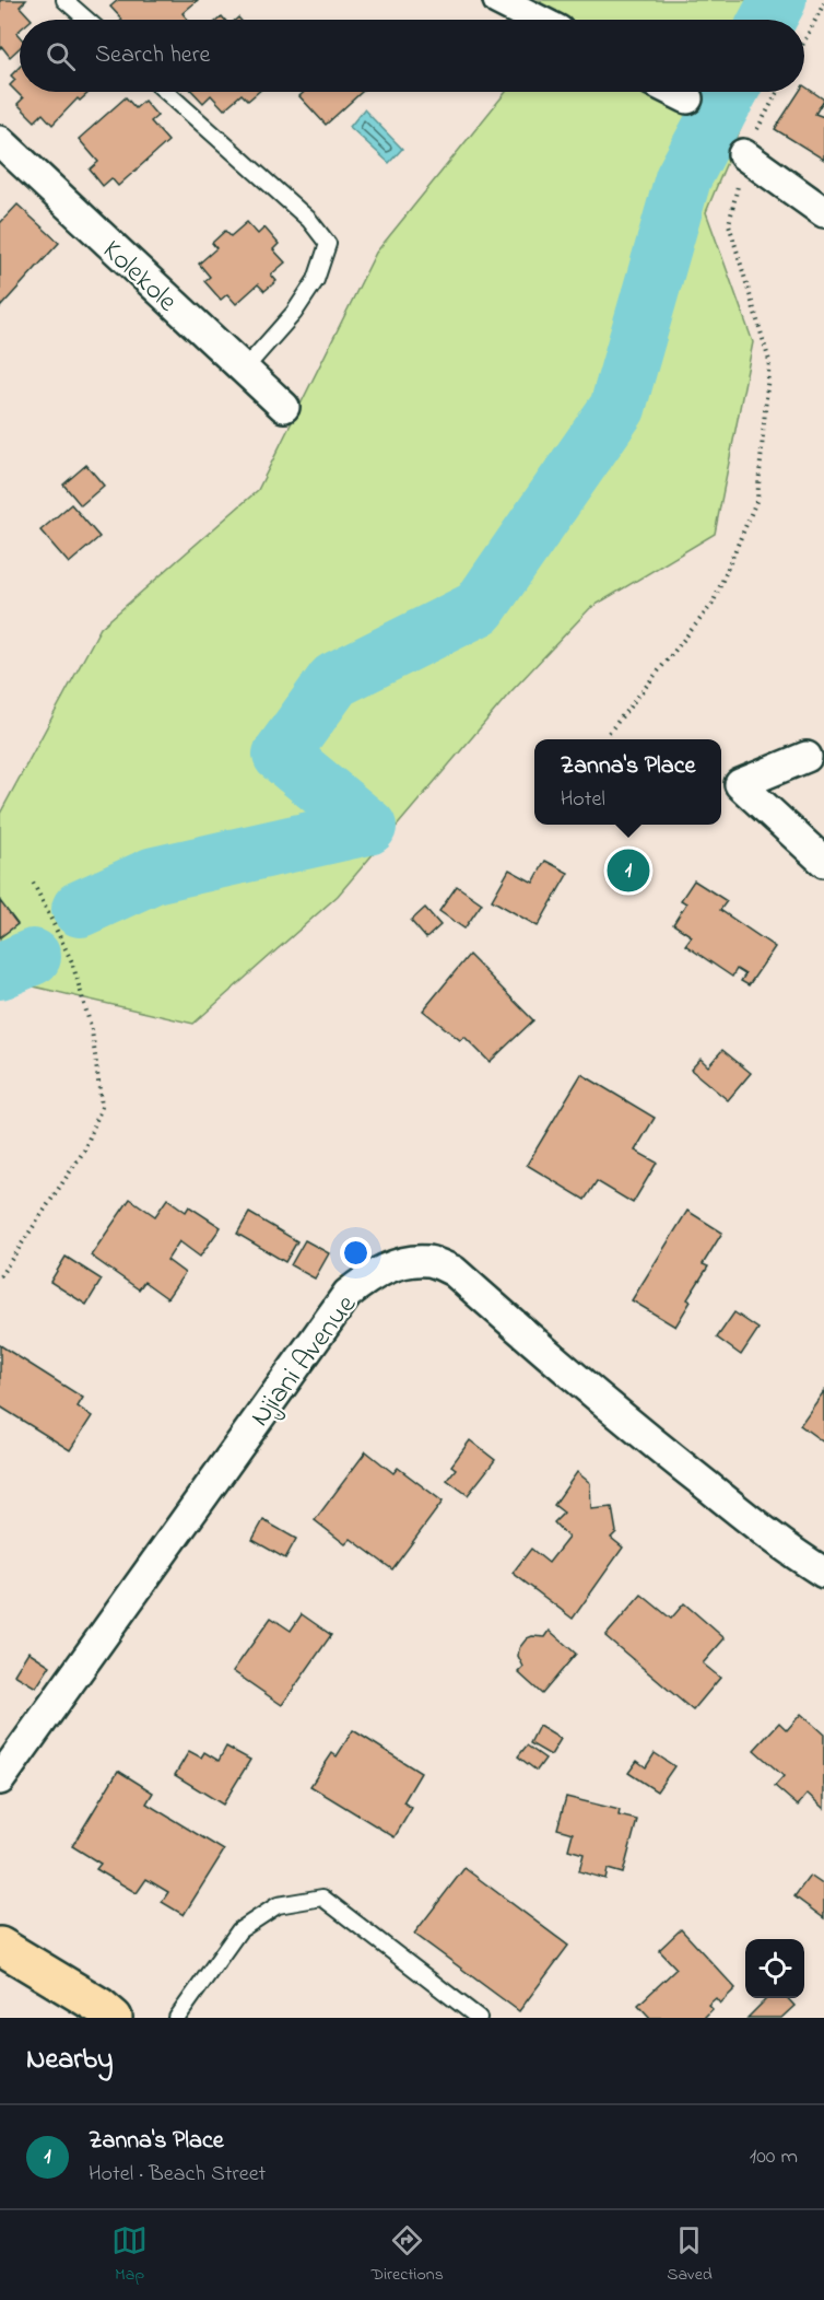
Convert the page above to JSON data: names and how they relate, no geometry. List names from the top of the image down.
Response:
{
  "streets": {
    "street": ["Kolekole", "Njiani Avenue"]
  },
  "page": {
    "search": "Search here",
    "popup": ["Zanna's Place", "Hotel"],
    "pins": "1",
    "heading": "Nearby",
    "list": [
      {
        "mark": "1",
        "name": "Zanna's Place",
        "note": "Hotel · Beach Street",
        "value": "100 m"
      }
    ],
    "nav": ["Map", "Directions", "Saved"]
  }
}
